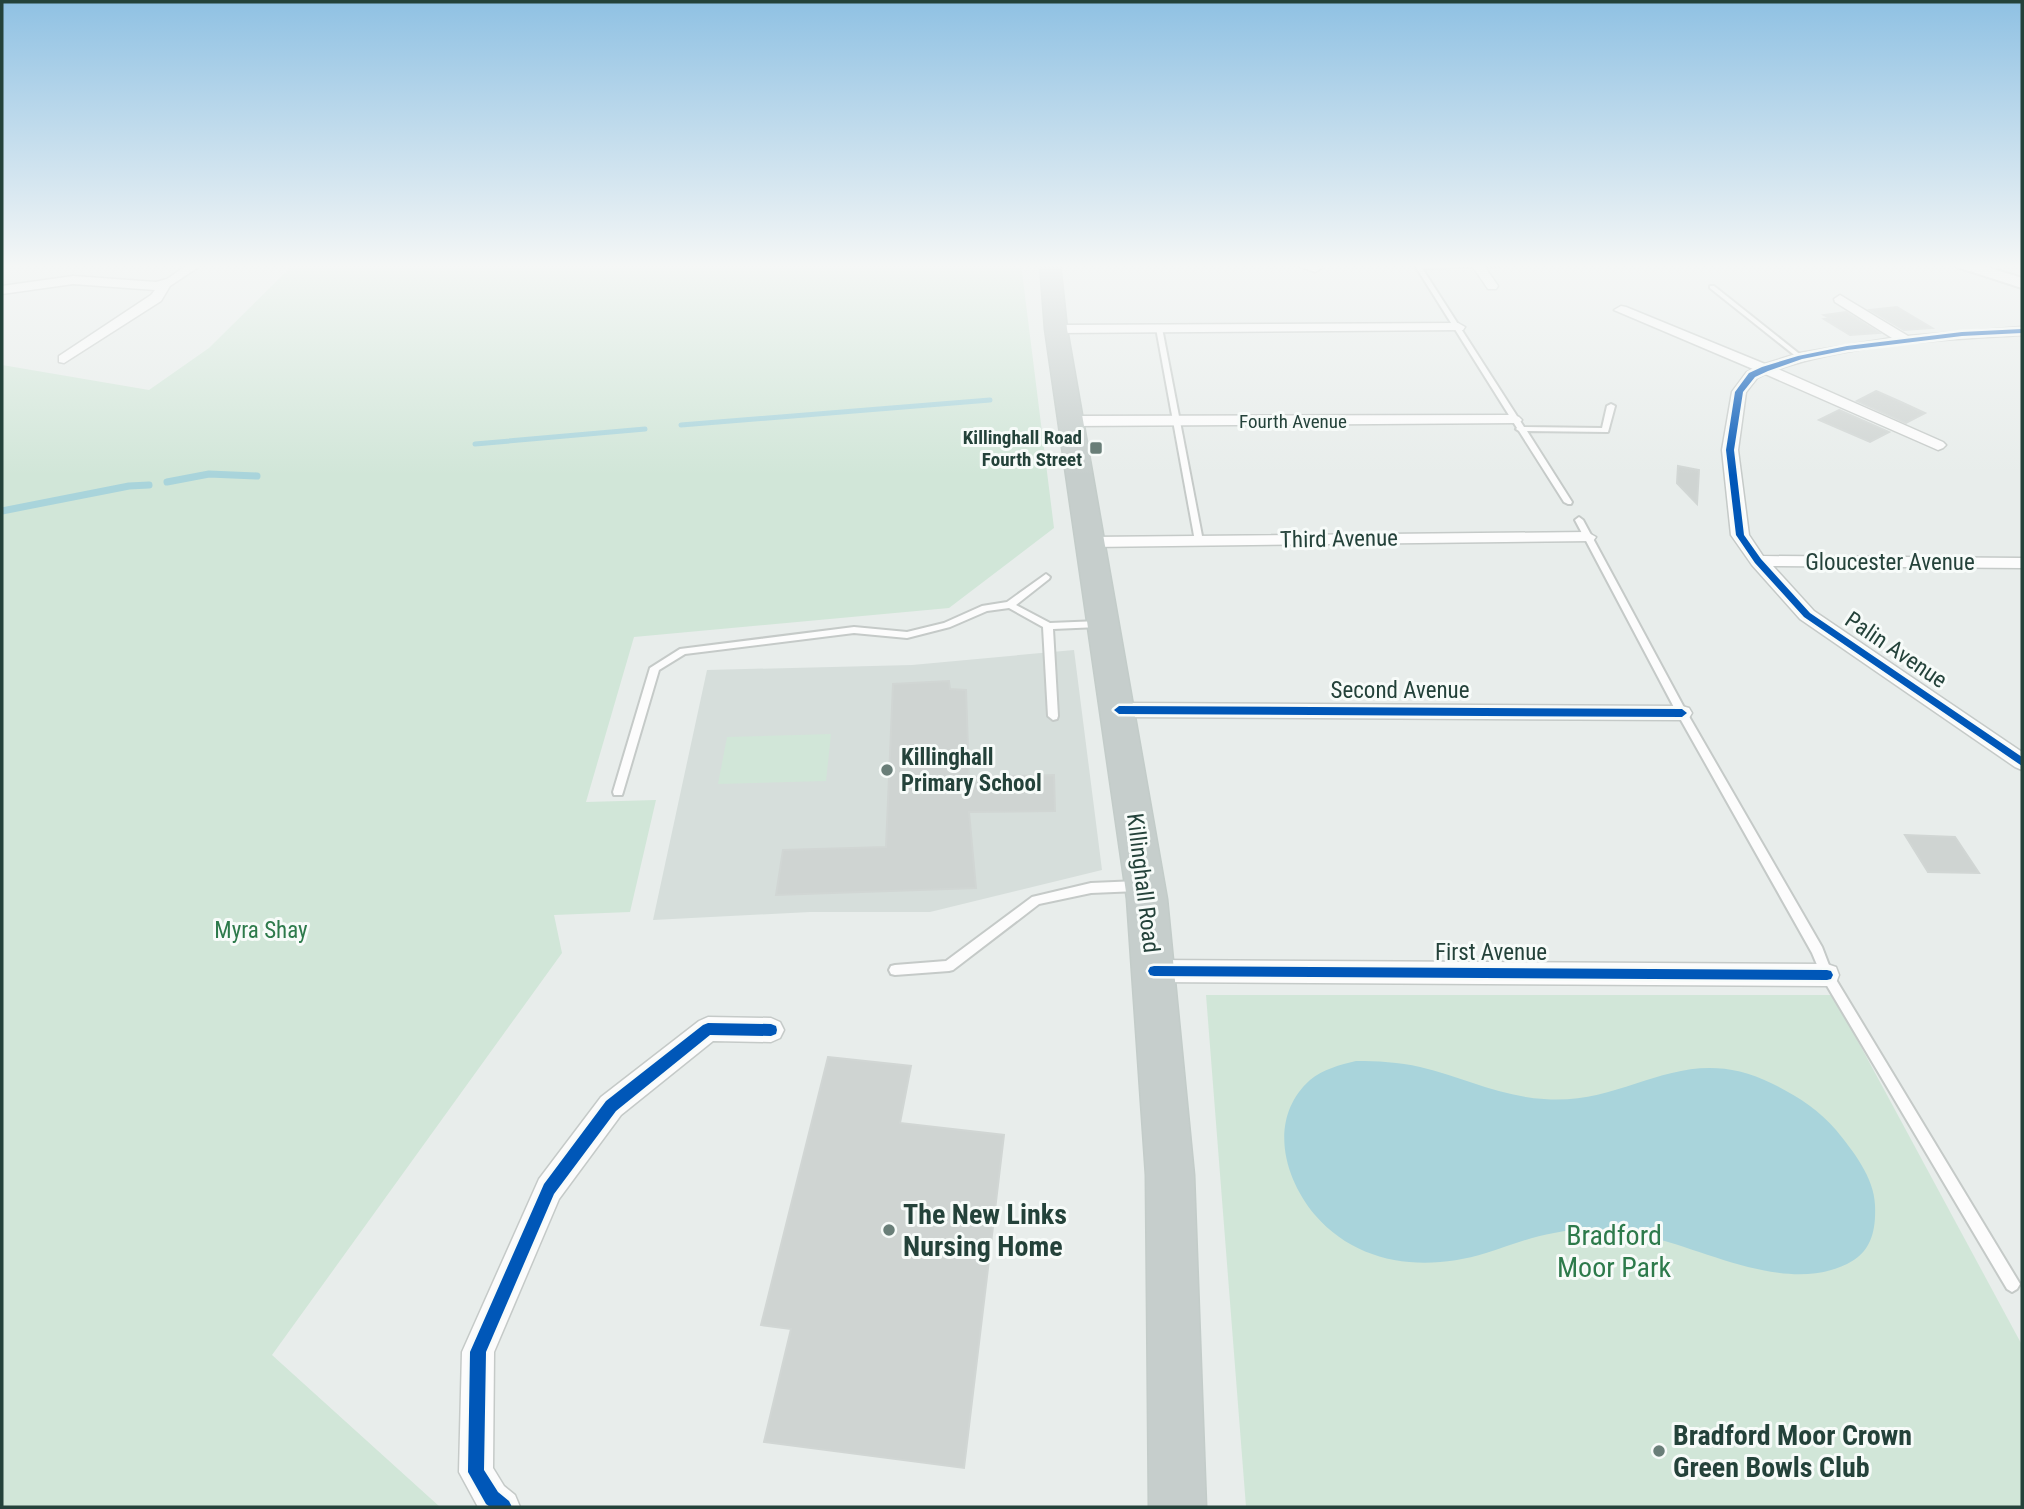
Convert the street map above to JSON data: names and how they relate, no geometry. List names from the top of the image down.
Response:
{
  "streets": {
    "highway": ["Killinghall Road"],
    "street": [
      "Fourth Avenue",
      "Third Avenue",
      "Gloucester Avenue",
      "Palin Avenue",
      "Second Avenue",
      "First Avenue"
    ]
  },
  "crossings": [
    ["Fourth Avenue", "Killinghall Road"],
    ["Third Avenue", "Killinghall Road"],
    ["Gloucester Avenue", "Palin Avenue"],
    ["Second Avenue", "Killinghall Road"],
    ["Killinghall Road", "First Avenue"]
  ],
  "parks": ["Myra Shay", "Bradford Moor Park"],
  "places": {
    "transit": ["Killinghall Road Fourth Street"],
    "other": ["Killinghall Primary School", "The New Links Nursing Home", "Bradford Moor Crown Green Bowls Club"]
  }
}
